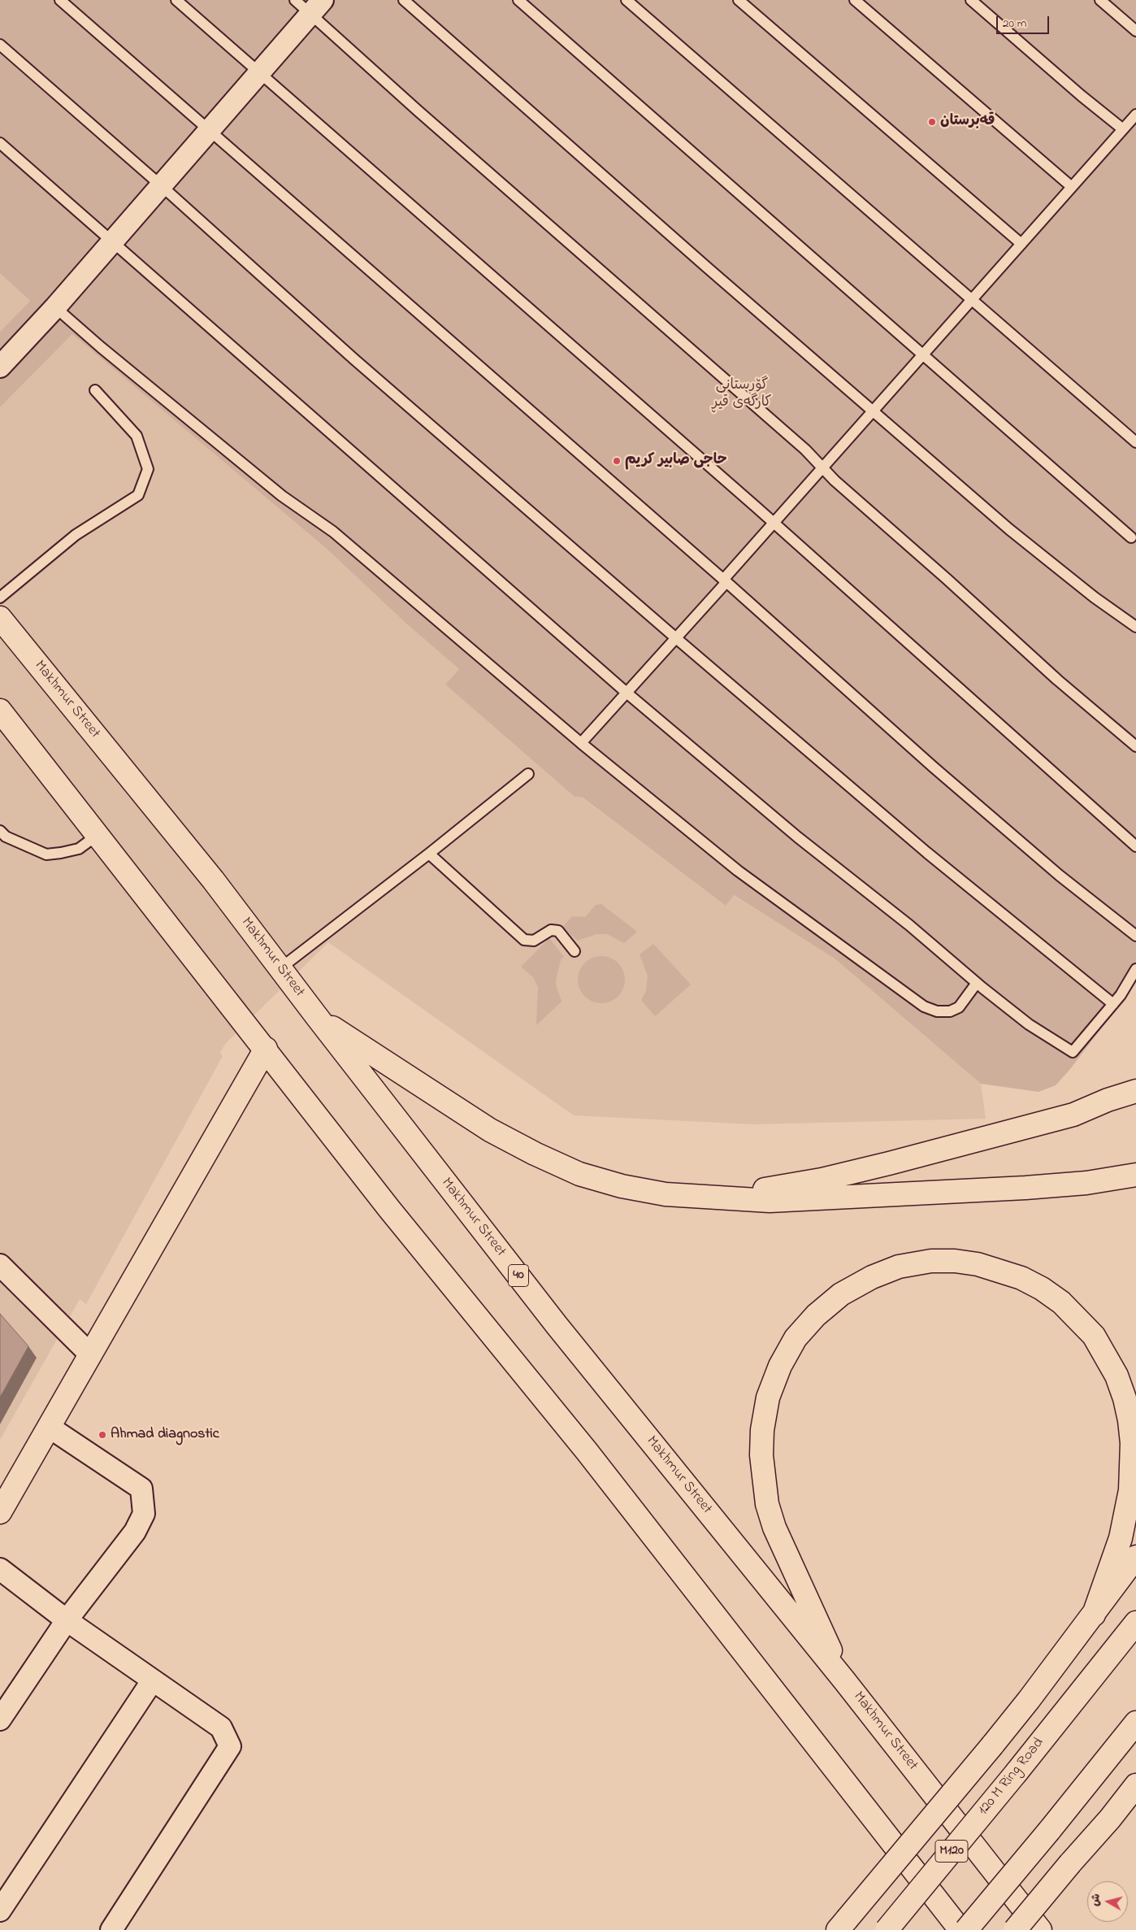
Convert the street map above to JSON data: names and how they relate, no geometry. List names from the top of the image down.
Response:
{
  "streets": {
    "main road": [
      "Makhmur Street",
      "40",
      "120 M Ring Road",
      "M120"
    ]
  },
  "parks": ["گۆڕستانی کارگەی قیڕ"],
  "places": ["قەبرستان", "حاجی صابیر کریم", "Ahmad diagnostic"],
  "scale_bar": "20 m",
  "north": "left"
}
